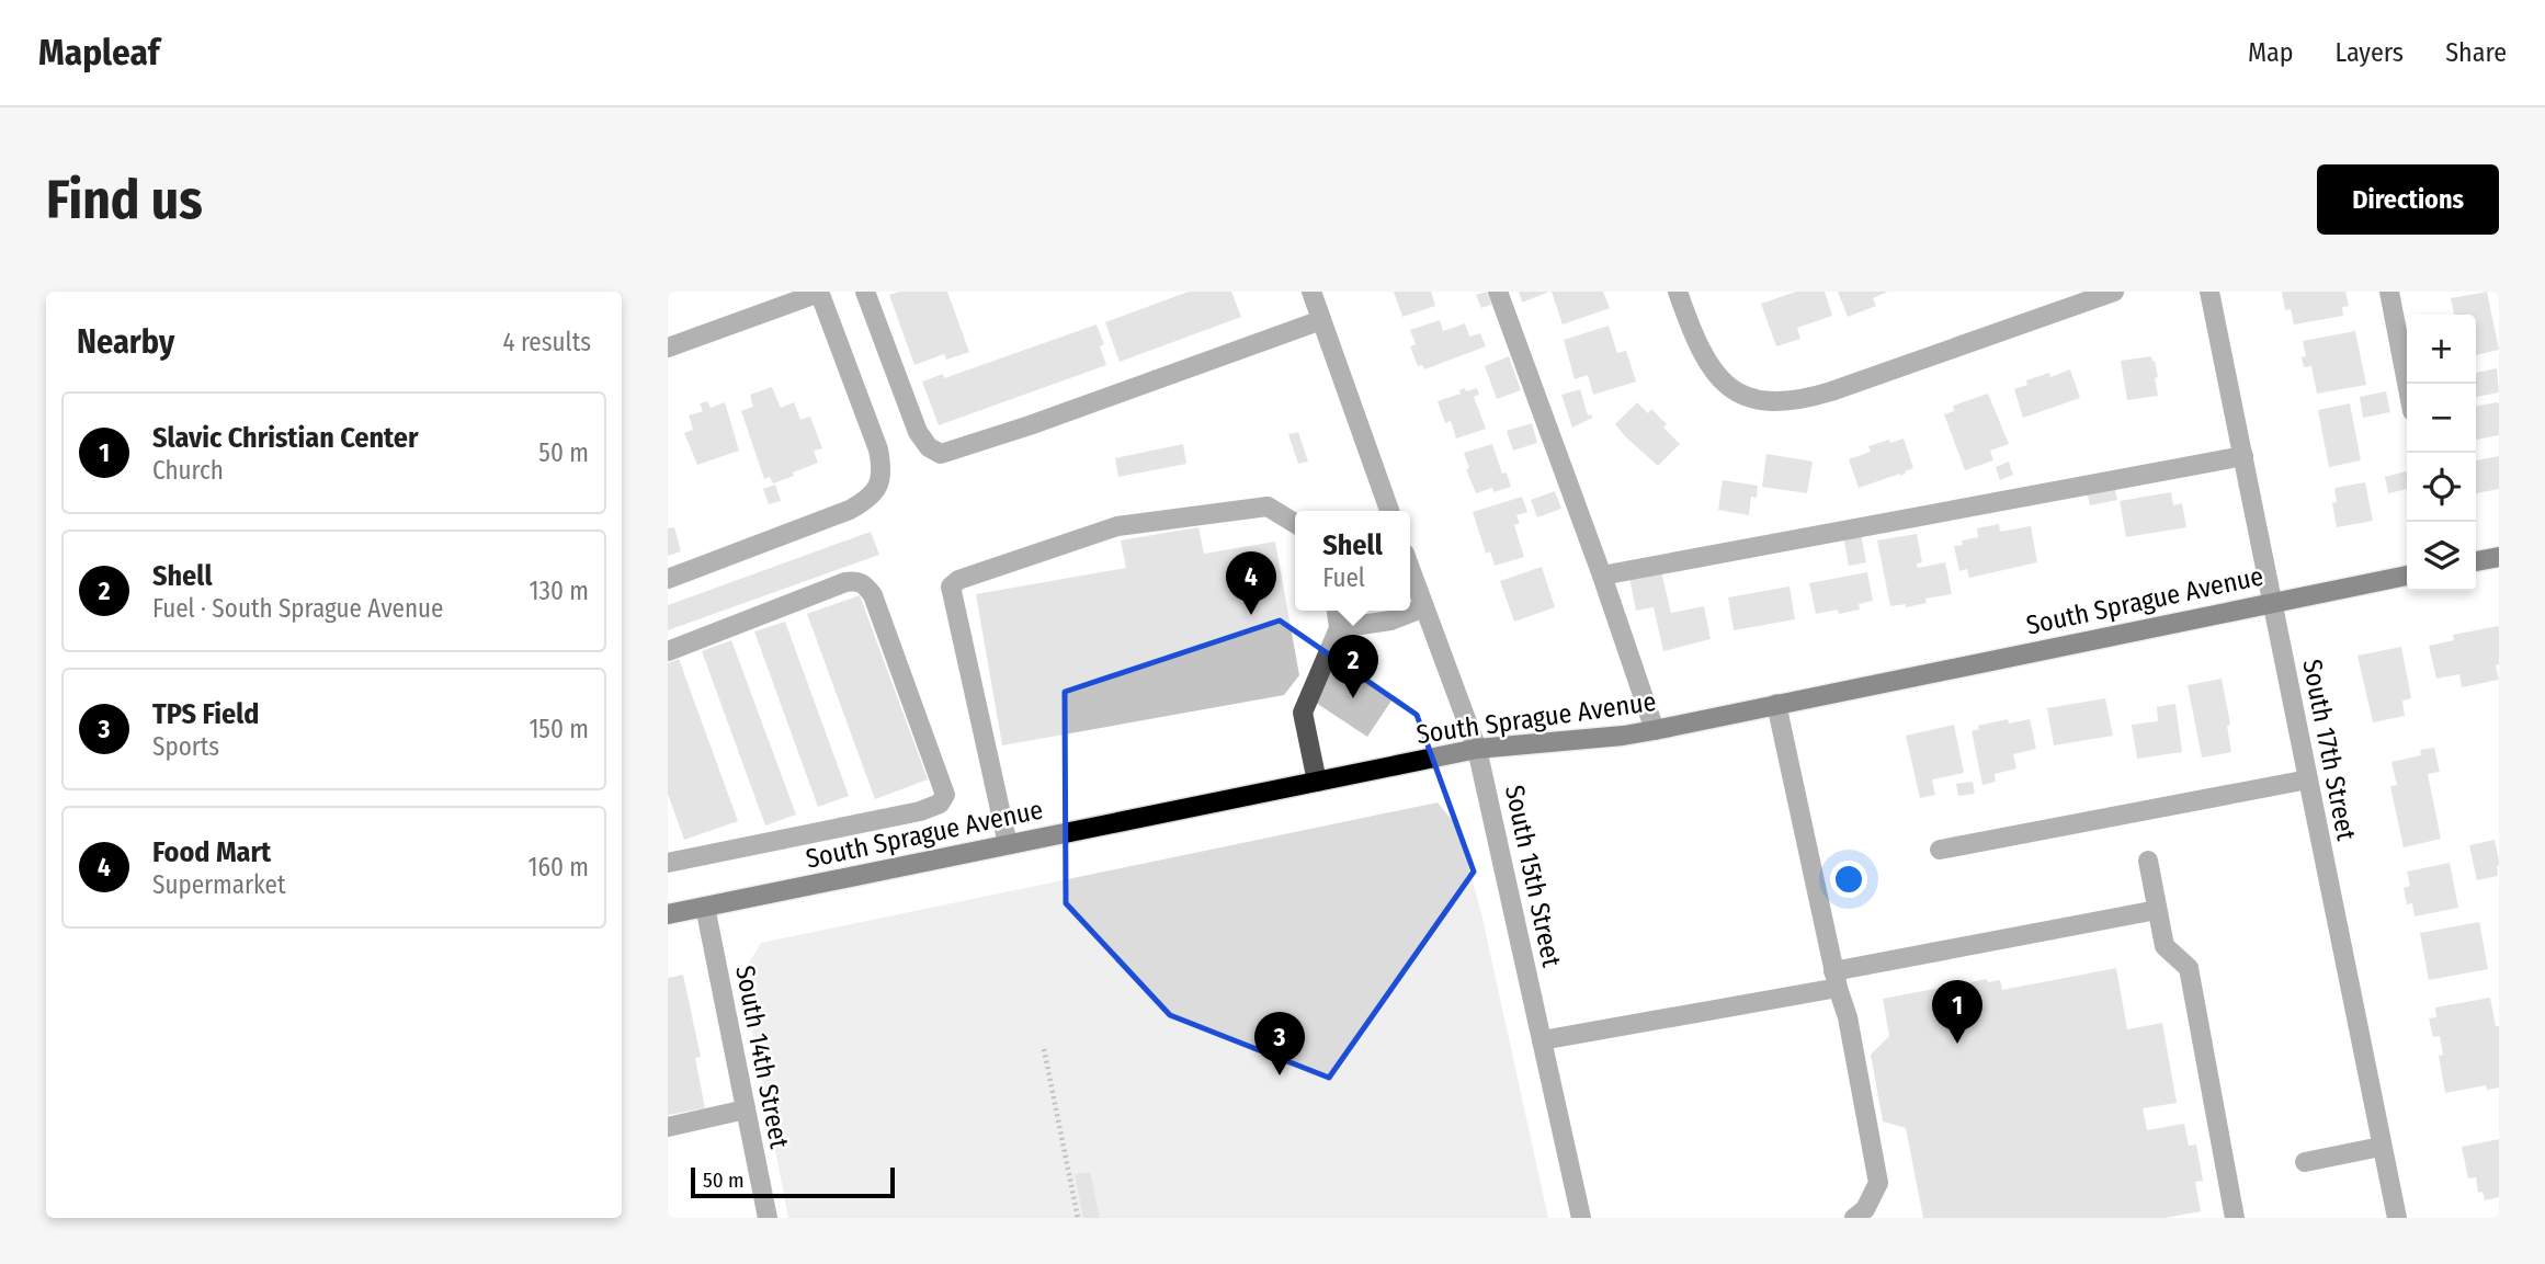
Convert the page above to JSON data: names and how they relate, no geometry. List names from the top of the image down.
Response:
{
  "streets": {
    "main road": ["South Sprague Avenue"],
    "street": ["South 17th Street", "South 15th Street", "South 14th Street"]
  },
  "crossings": [
    ["South Sprague Avenue", "South 17th Street"],
    ["South Sprague Avenue", "South 15th Street"],
    ["South Sprague Avenue", "South 14th Street"]
  ],
  "scale_bar": "50 m",
  "page": {
    "header": "Mapleaf",
    "nav": ["Map", "Layers", "Share"],
    "buttons": "Directions",
    "title": "Find us",
    "heading": ["Nearby", "4 results"],
    "map_buttons": ["+", "−"],
    "list": [
      {
        "mark": "1",
        "name": "Slavic Christian Center",
        "note": "Church",
        "value": "50 m"
      },
      {
        "mark": "2",
        "name": "Shell",
        "note": "Fuel · South Sprague Avenue",
        "value": "130 m"
      },
      {
        "mark": "3",
        "name": "TPS Field",
        "note": "Sports",
        "value": "150 m"
      },
      {
        "mark": "4",
        "name": "Food Mart",
        "note": "Supermarket",
        "value": "160 m"
      }
    ],
    "popup": ["Shell", "Fuel"],
    "pins": [
      "4",
      "2",
      "1",
      "3"
    ],
    "scale": "50 m"
  }
}
